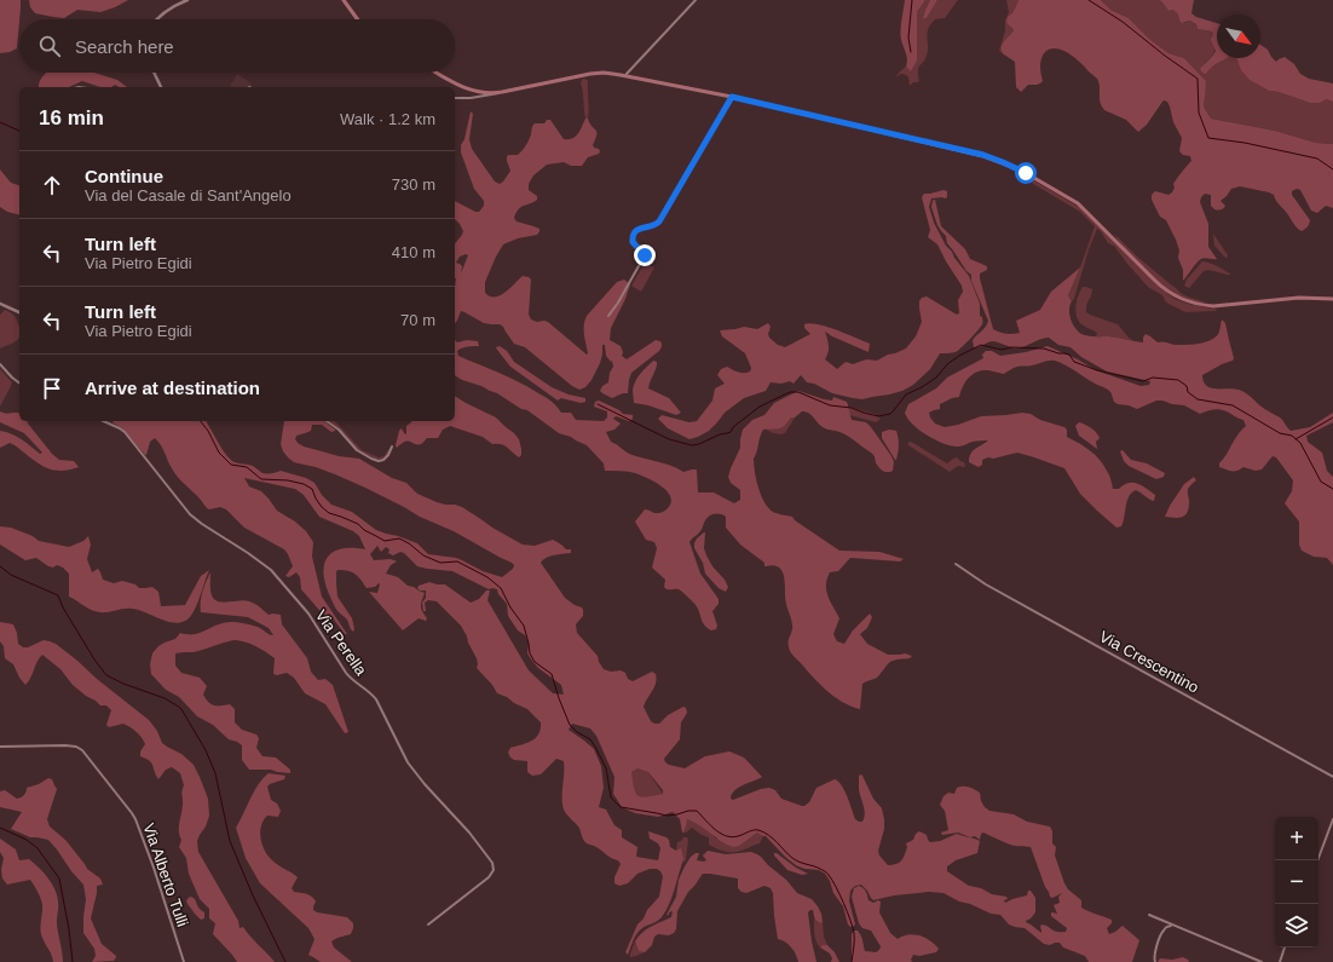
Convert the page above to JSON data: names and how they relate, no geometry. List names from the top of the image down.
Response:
{
  "streets": {
    "street": ["Via Perella", "Via Crescentino", "Via Alberto Tulli"]
  },
  "north": "bottom right",
  "page": {
    "search": "Search here",
    "heading": ["16 min", "Walk · 1.2 km"],
    "list": [
      ["Continue", "Via del Casale di Sant'Angelo", "730 m"],
      ["Turn left", "Via Pietro Egidi", "410 m"],
      ["Turn left", "Via Pietro Egidi", "70 m"],
      "Arrive at destination"
    ],
    "map_buttons": ["+", "−"]
  }
}
